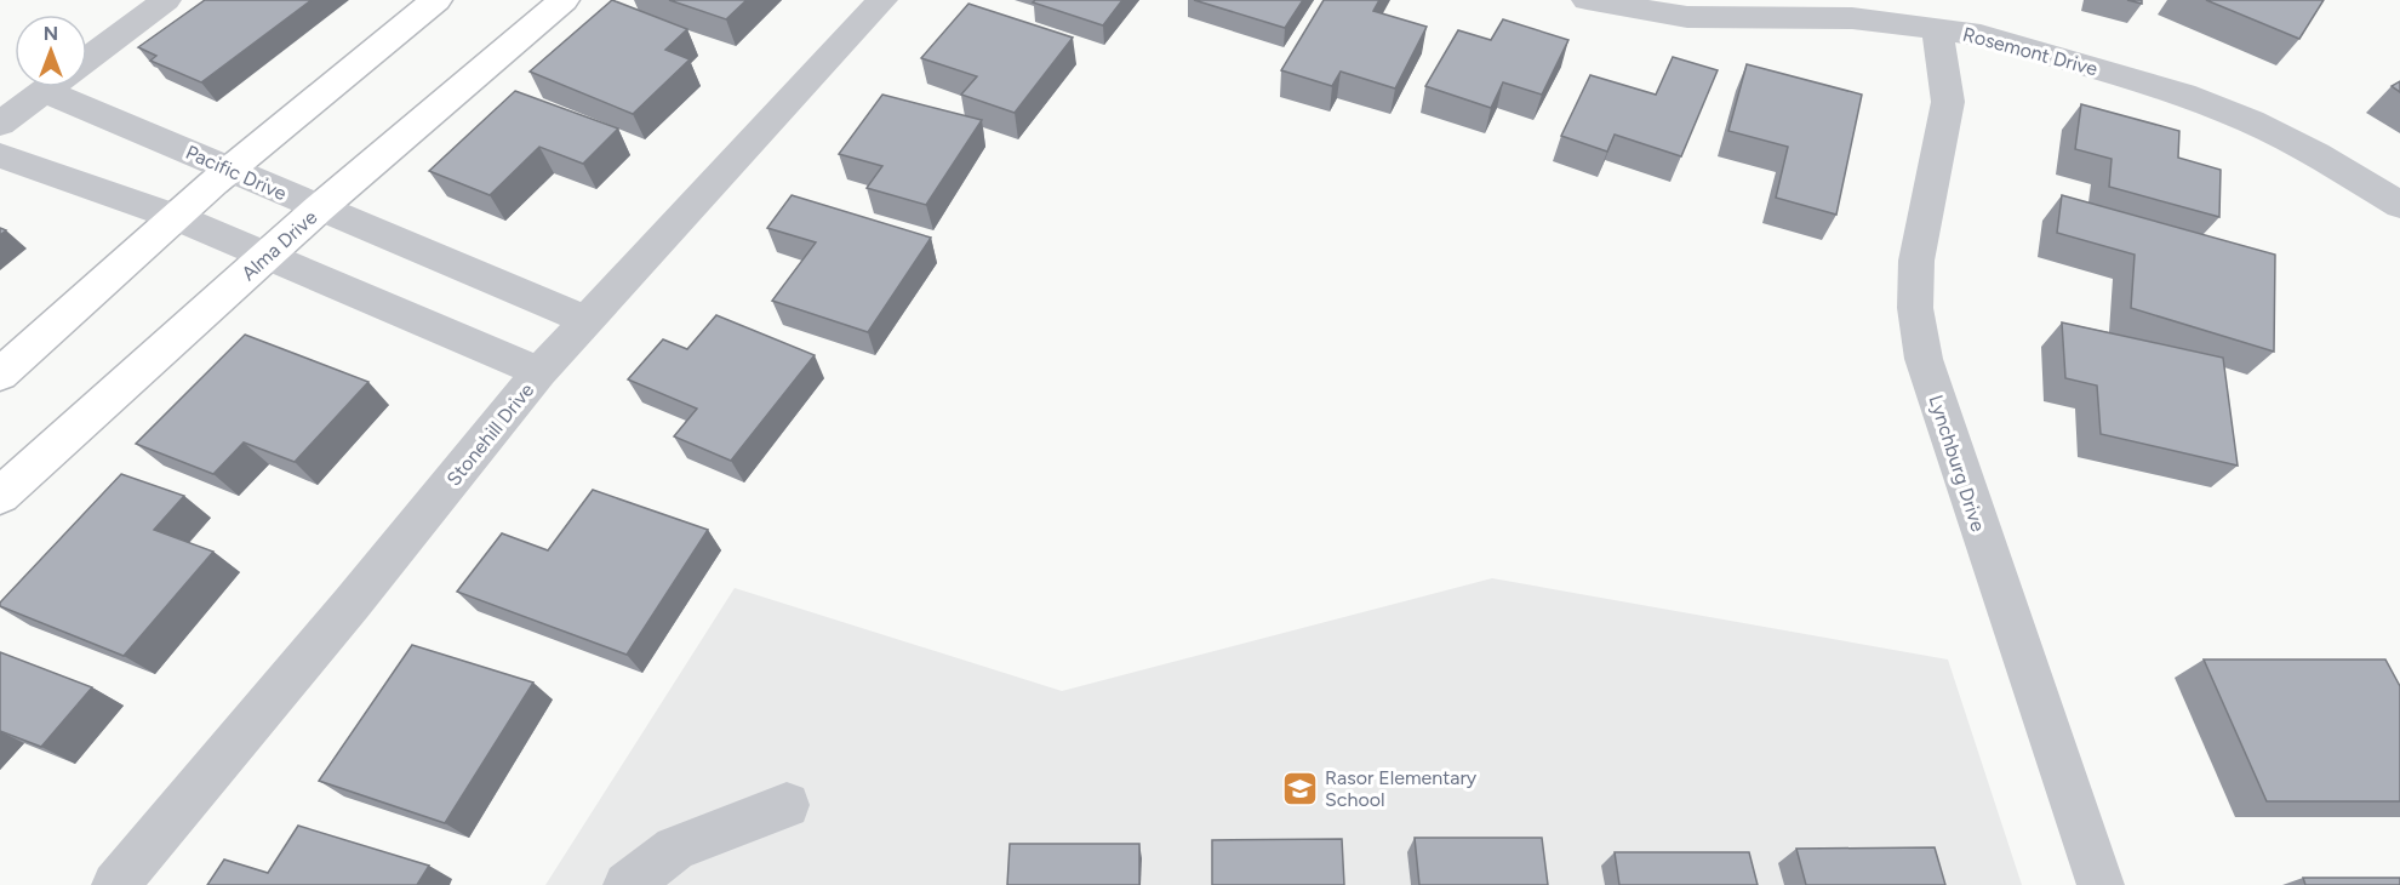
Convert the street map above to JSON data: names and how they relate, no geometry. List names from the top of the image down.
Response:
{
  "streets": {
    "main road": ["Alma Drive"],
    "street": [
      "Rosemont Drive",
      "Pacific Drive",
      "Stonehill Drive",
      "Lynchburg Drive"
    ]
  },
  "crossings": [
    ["Rosemont Drive", "Lynchburg Drive"],
    ["Pacific Drive", "Alma Drive"],
    ["Pacific Drive", "Stonehill Drive"]
  ],
  "places": {
    "school or university": ["Rasor Elementary School"]
  },
  "north": "top"
}
